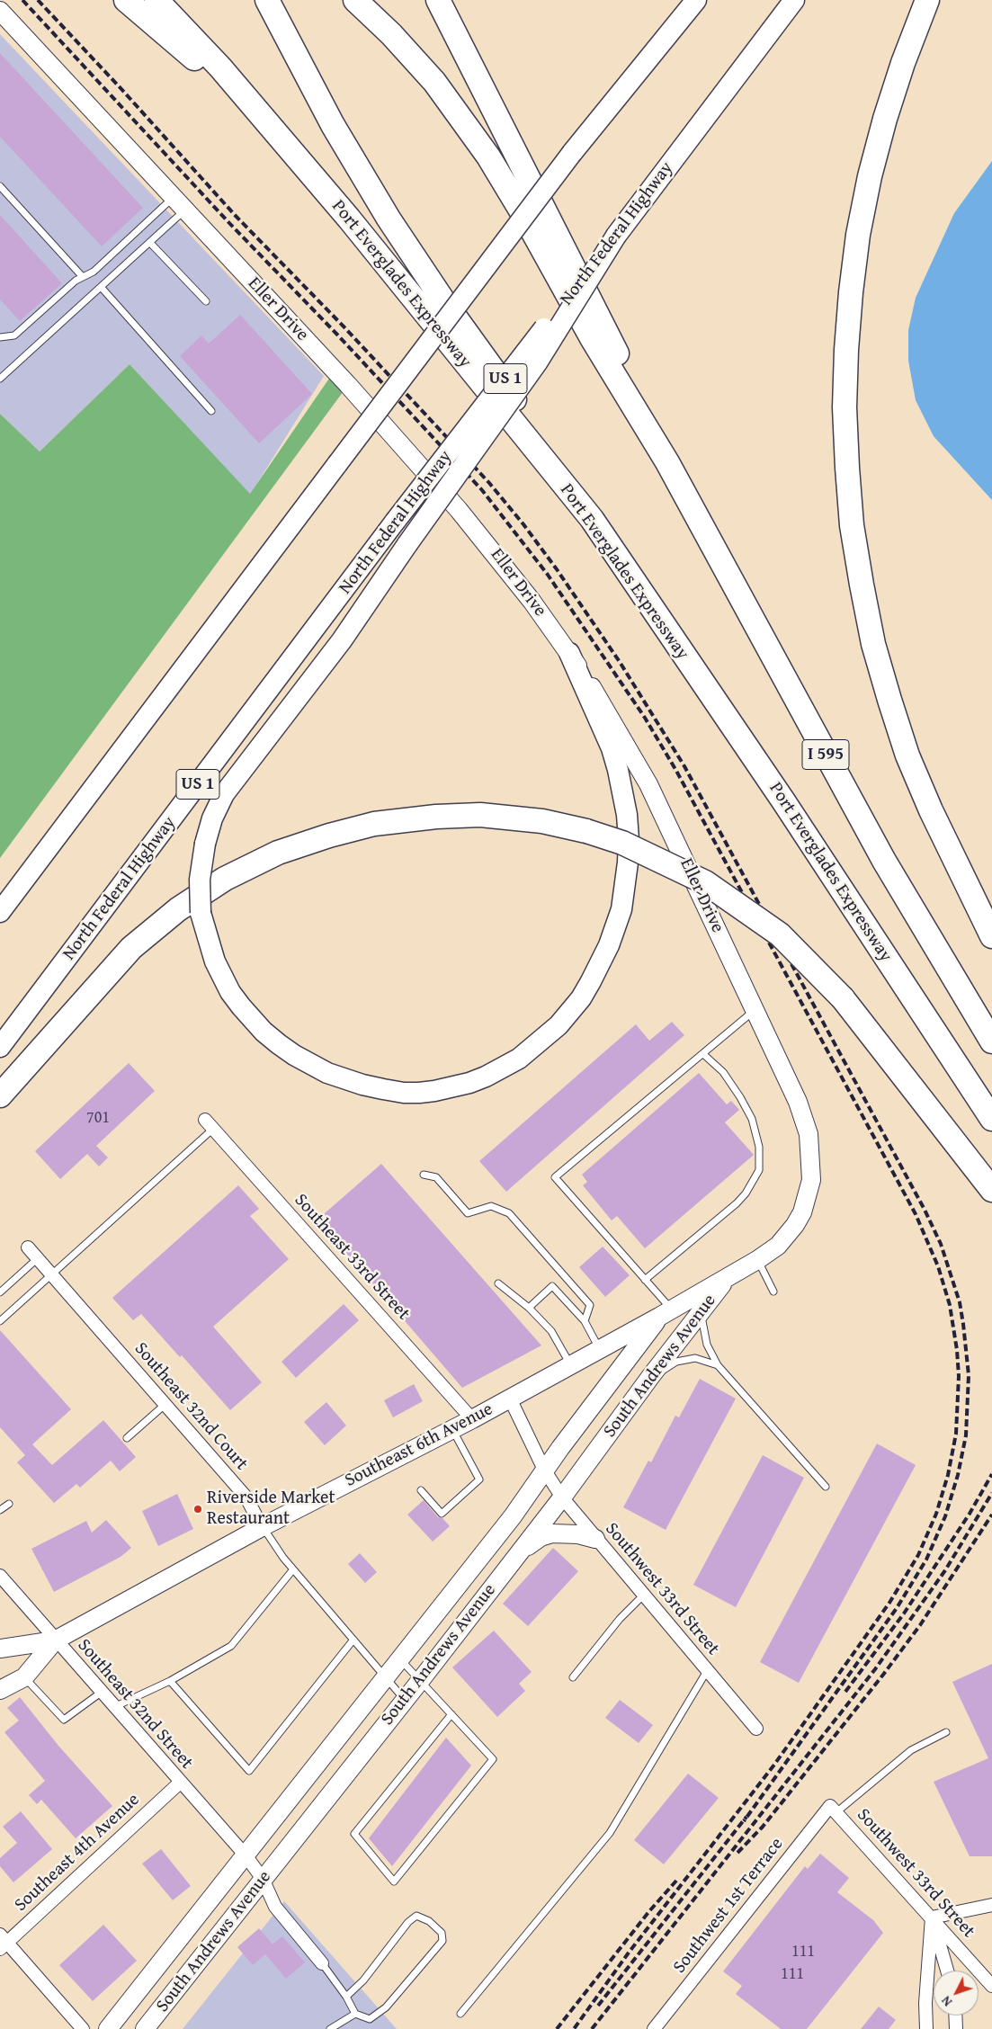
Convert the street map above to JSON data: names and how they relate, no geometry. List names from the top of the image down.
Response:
{
  "streets": {
    "highway": ["Port Everglades Expressway", "I 595"],
    "main road": ["North Federal Highway", "US 1"],
    "street": [
      "Eller Drive",
      "Southeast 33rd Street",
      "South Andrews Avenue",
      "Southeast 32nd Court",
      "Southeast 6th Avenue",
      "Southwest 33rd Street",
      "Southeast 32nd Street",
      "Southeast 4th Avenue",
      "Southwest 1st Terrace"
    ]
  },
  "crossings": [
    ["Eller Drive", "Southeast 6th Avenue"],
    ["Southeast 33rd Street", "Southeast 6th Avenue"],
    ["South Andrews Avenue", "Southeast 32nd Court"],
    ["South Andrews Avenue", "Southeast 6th Avenue"],
    ["South Andrews Avenue", "Southwest 33rd Street"],
    ["South Andrews Avenue", "Southeast 32nd Street"],
    ["Southeast 32nd Court", "Southeast 6th Avenue"],
    ["Southeast 6th Avenue", "Southwest 33rd Street"],
    ["Southeast 6th Avenue", "Southeast 32nd Street"],
    ["Southwest 33rd Street", "Southwest 1st Terrace"],
    ["Southeast 32nd Street", "Southeast 4th Avenue"]
  ],
  "places": ["Riverside Market Restaurant"],
  "house_numbers": ["701", "111", "111"],
  "north": "bottom left"
}
